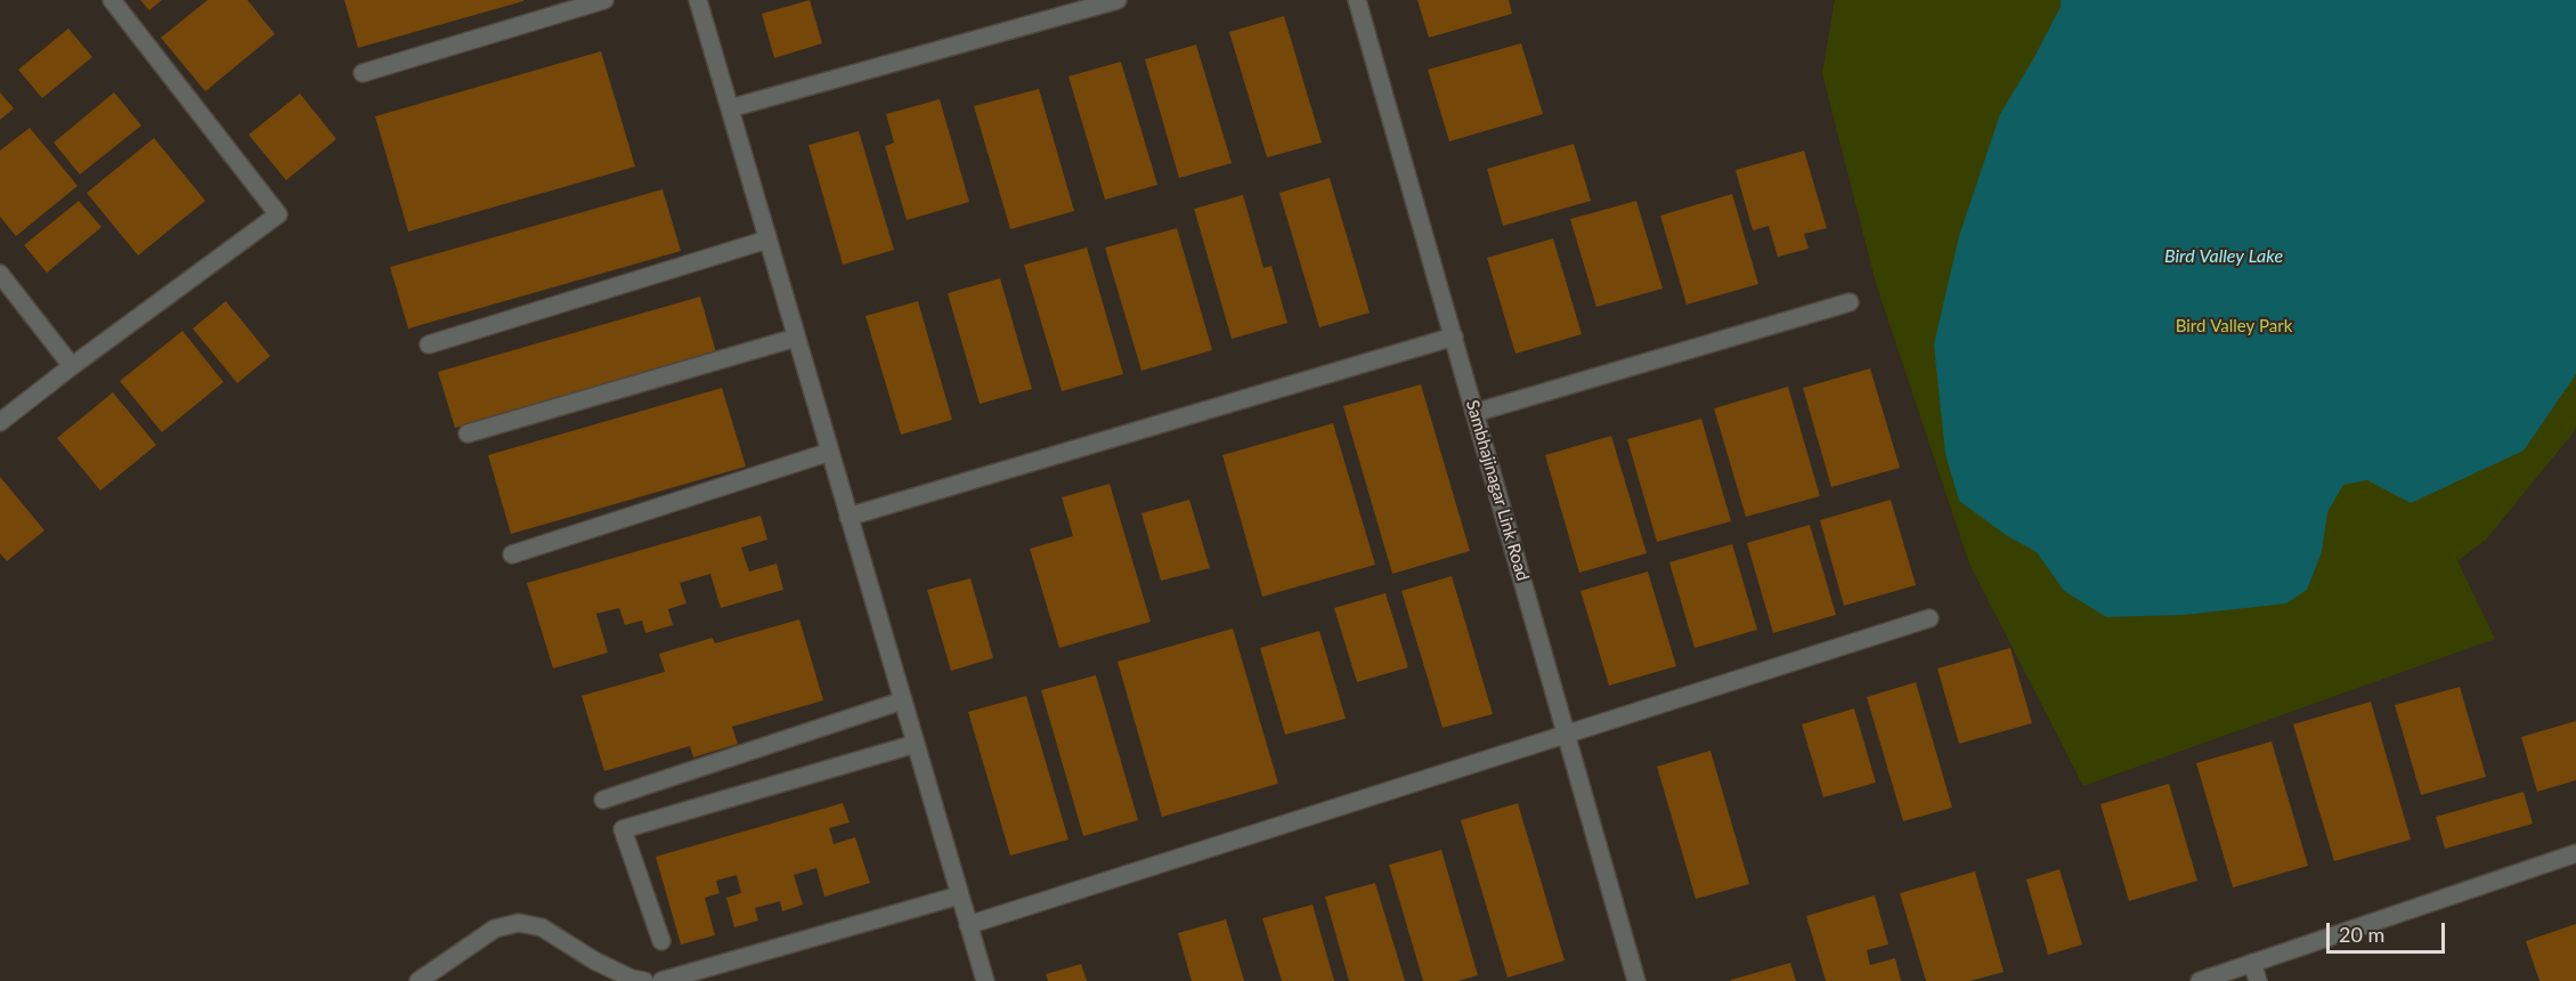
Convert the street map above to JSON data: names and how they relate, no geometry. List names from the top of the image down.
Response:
{
  "streets": {
    "street": ["Sambhajinagar Link Road"]
  },
  "water": ["Bird Valley Lake"],
  "parks": ["Bird Valley Park"],
  "scale_bar": "20 m"
}
